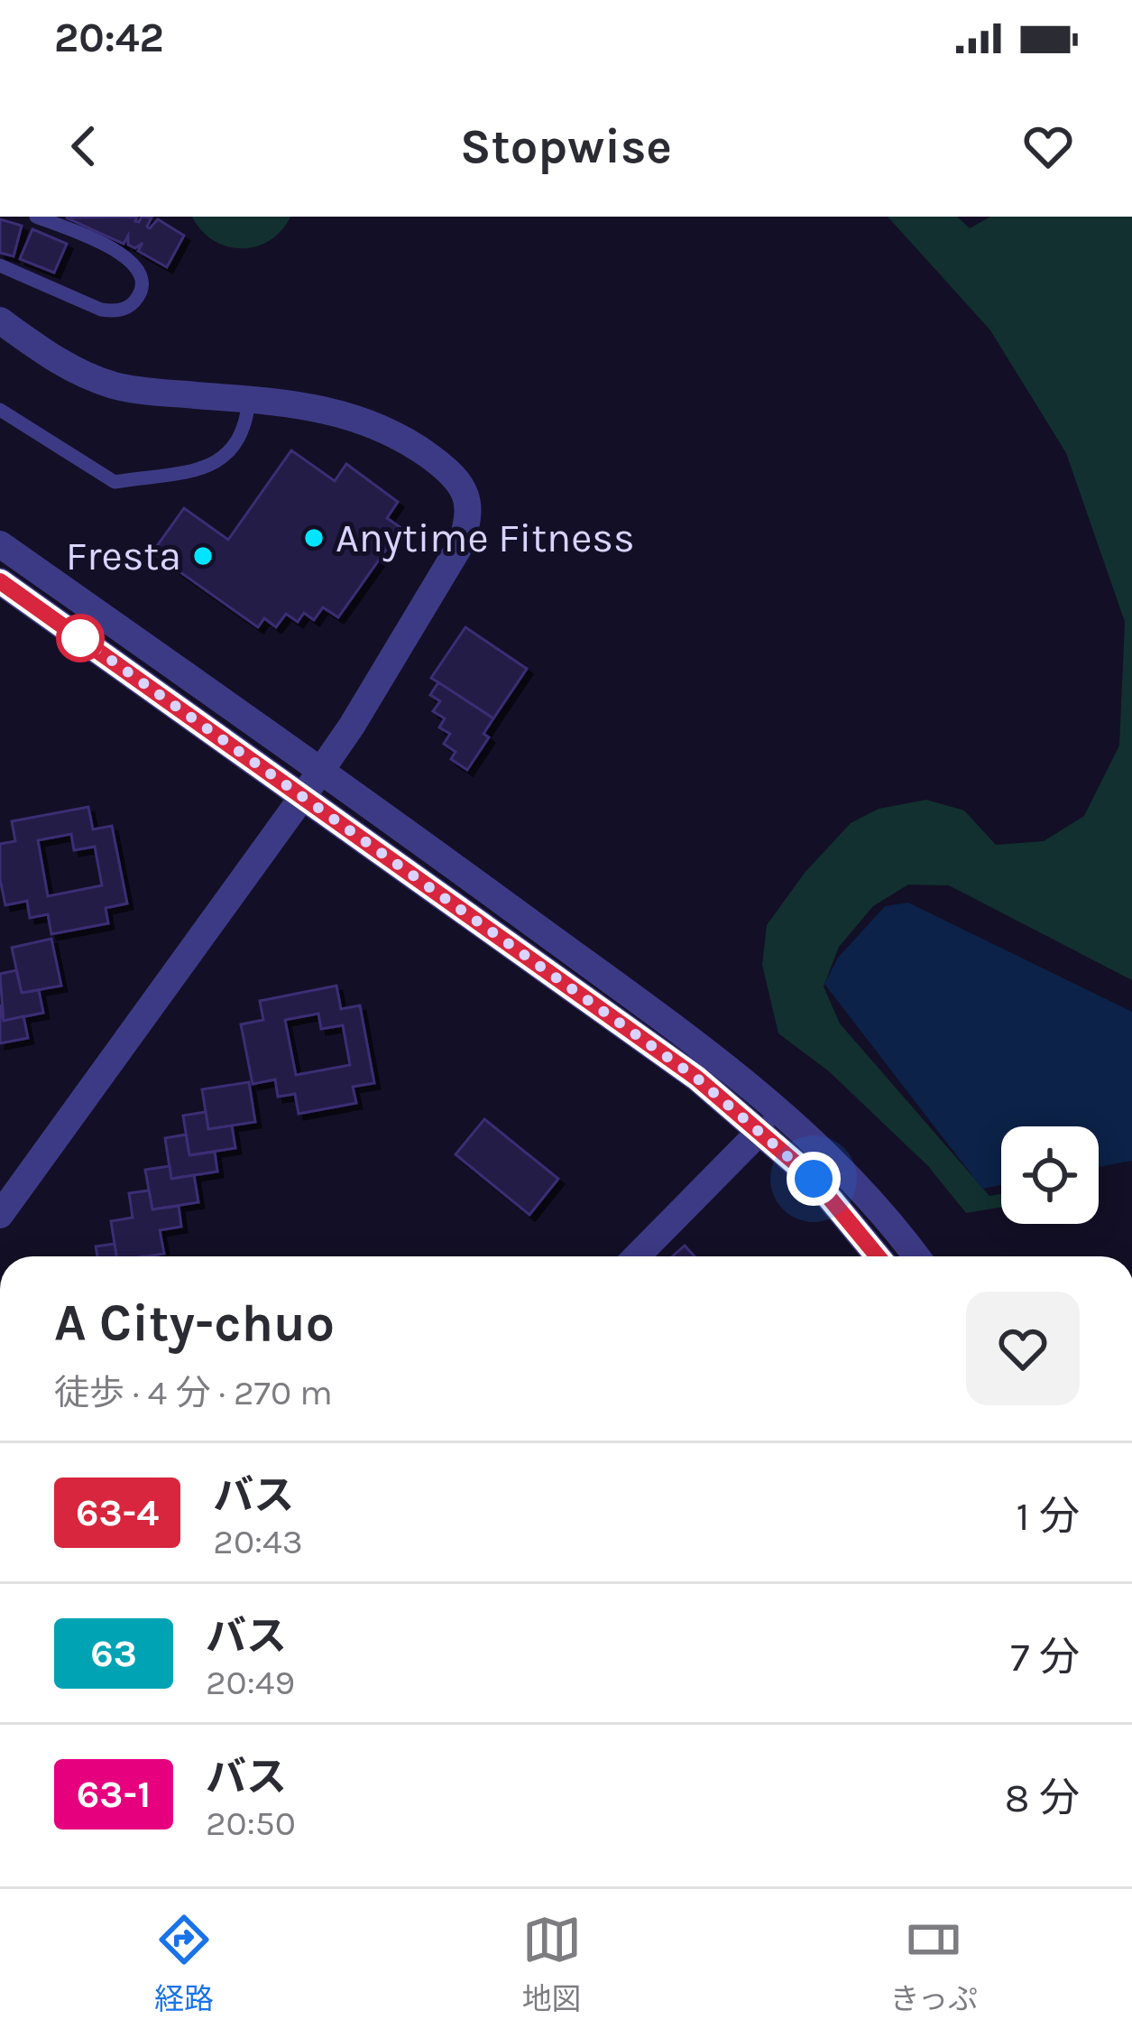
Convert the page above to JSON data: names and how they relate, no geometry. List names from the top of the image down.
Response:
{
  "places": ["Anytime Fitness", "Fresta"],
  "lines": ["bus line 63-4"],
  "page": {
    "status": "20:42",
    "header": "Stopwise",
    "heading": ["A City-chuo", "徒歩 · 4 分 · 270 m"],
    "list": [
      {
        "mark": "63-4",
        "name": "バス",
        "note": "20:43",
        "value": "1 分"
      },
      {
        "mark": "63",
        "name": "バス",
        "note": "20:49",
        "value": "7 分"
      },
      {
        "mark": "63-1",
        "name": "バス",
        "note": "20:50",
        "value": "8 分"
      }
    ],
    "tabs": ["経路", "地図", "きっぷ"]
  }
}
